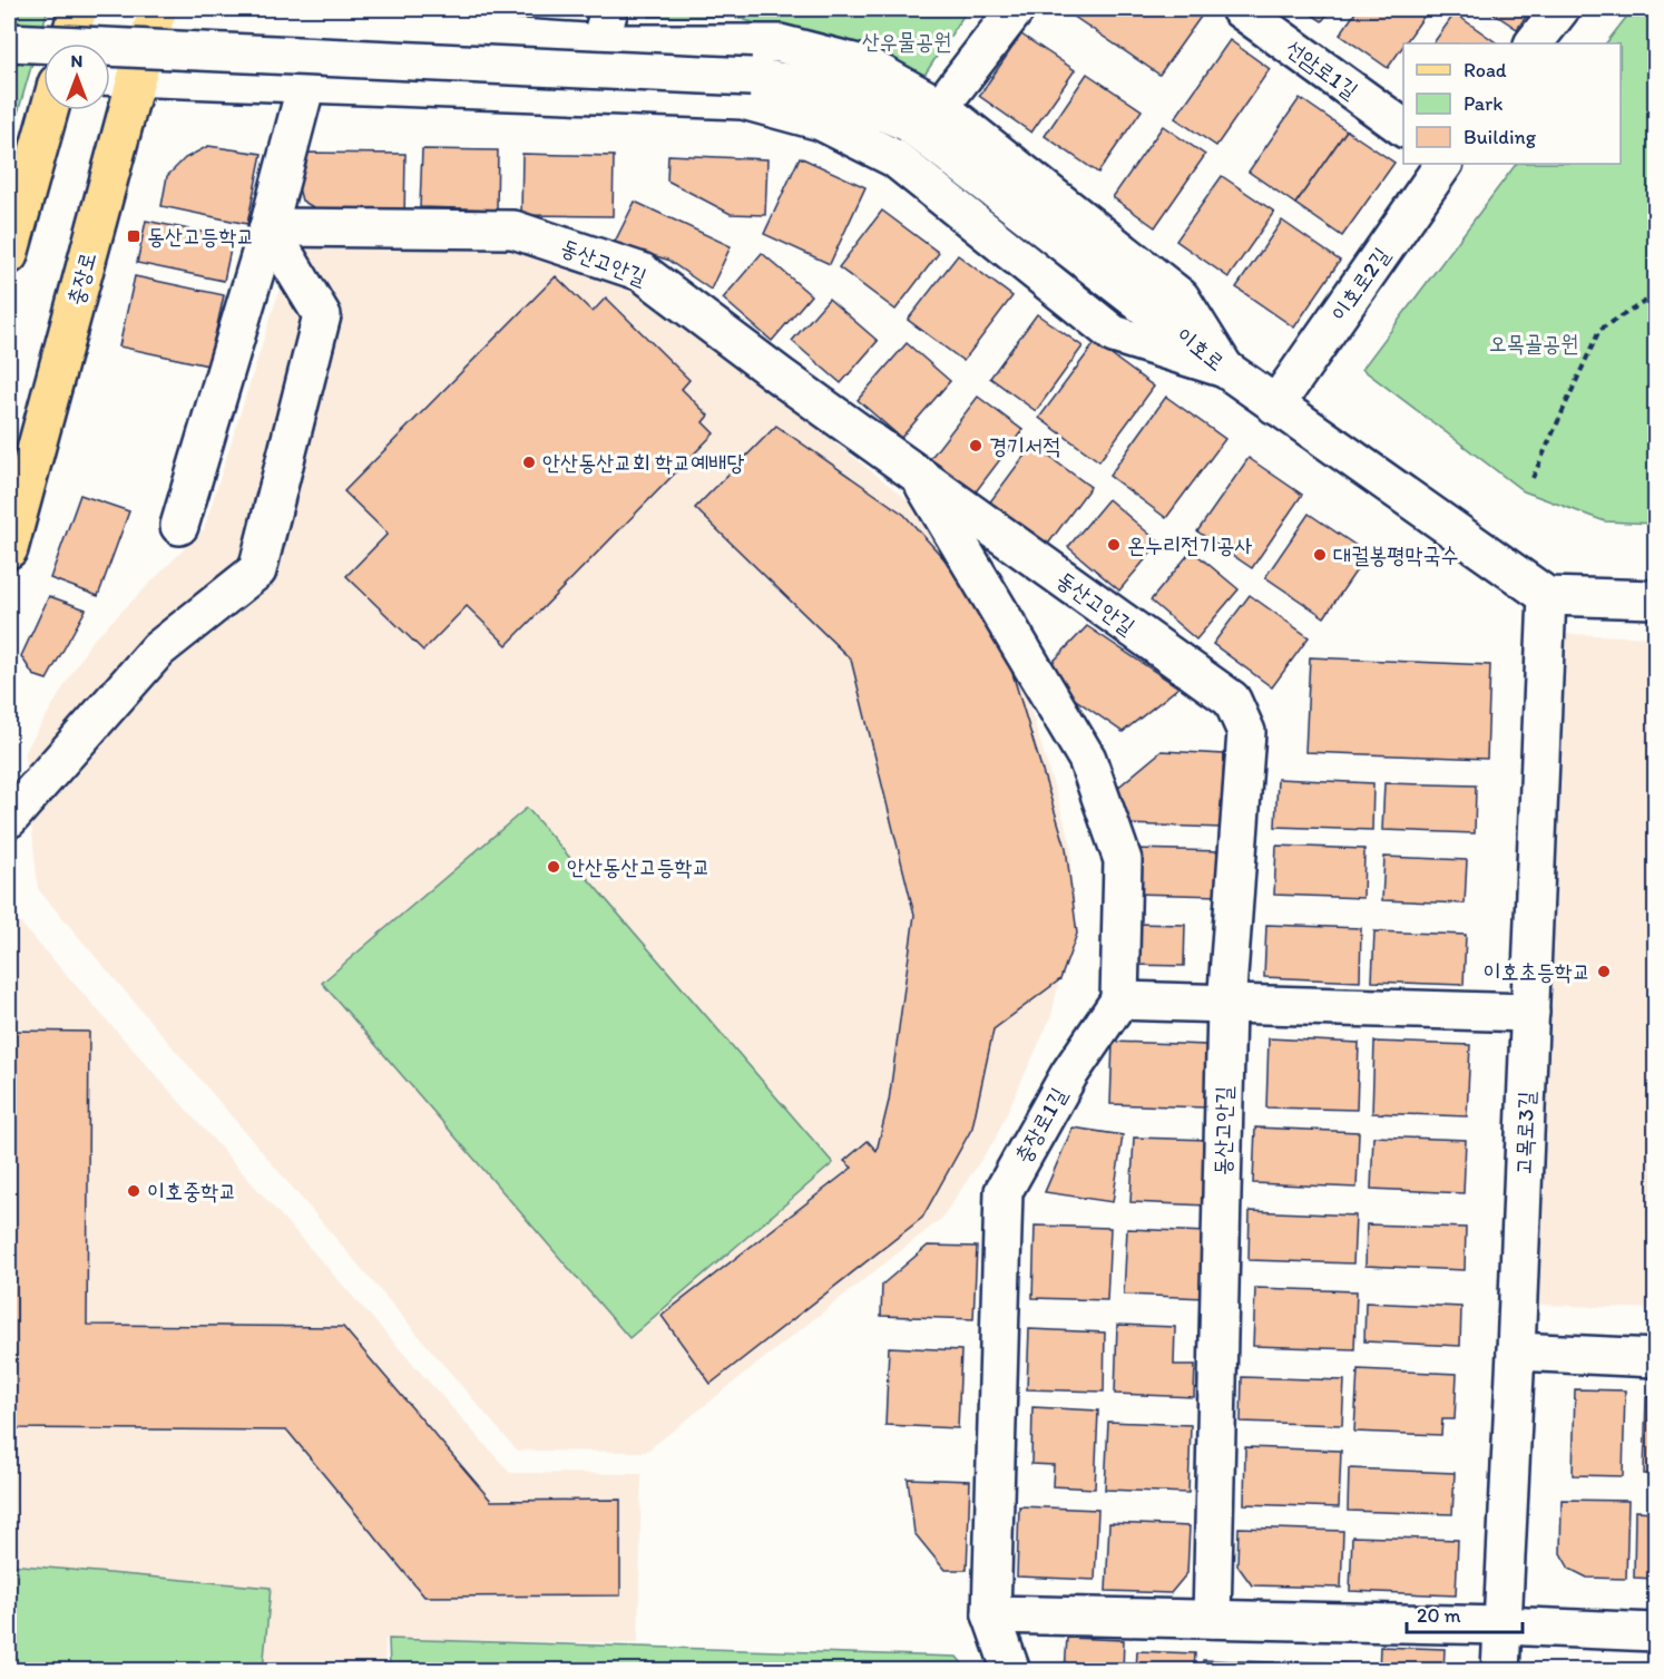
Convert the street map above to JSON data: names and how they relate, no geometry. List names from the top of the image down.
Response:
{
  "streets": {
    "main road": ["충장로"],
    "street": [
      "선암로1길",
      "동산고안길",
      "이호로2길",
      "이호로",
      "충장로1길",
      "고목로3길"
    ]
  },
  "crossings": [
    ["이호로2길", "이호로"],
    ["이호로", "고목로3길"]
  ],
  "parks": ["산우물공원", "오목골공원"],
  "places": {
    "transit": ["동산고등학교"],
    "other": [
      "경기서적",
      "안산동산교회 학교예배당",
      "온누리전기공사",
      "대궐봉평막국수",
      "안산동산고등학교",
      "이호초등학교",
      "이호중학교"
    ]
  },
  "legend": ["Road", "Park", "Building"],
  "scale_bar": "20 m",
  "north": "top"
}
